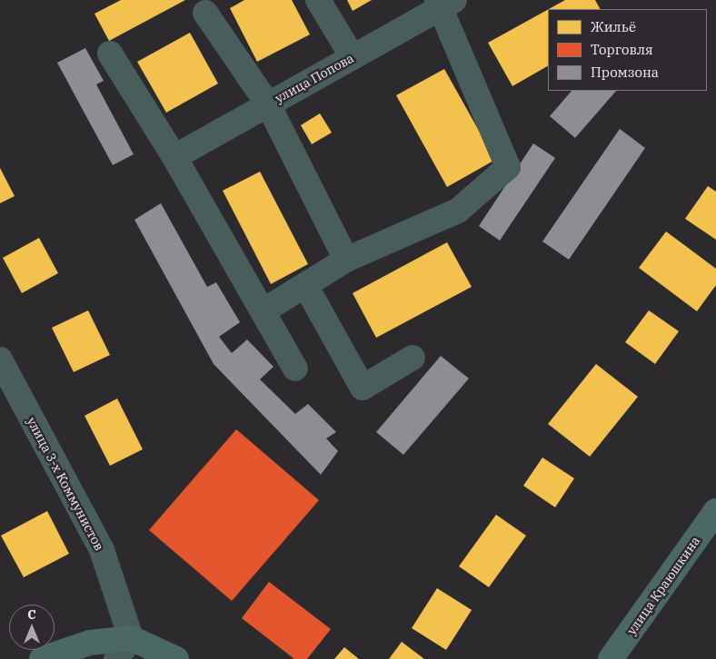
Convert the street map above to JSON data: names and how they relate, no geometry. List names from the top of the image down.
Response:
{
  "streets": {
    "main road": ["улица Краюшкина"],
    "street": ["улица Попова", "улица 3-х Коммунистов"]
  },
  "legend": ["Жильё", "Торговля", "Промзона"],
  "north": "top"
}
